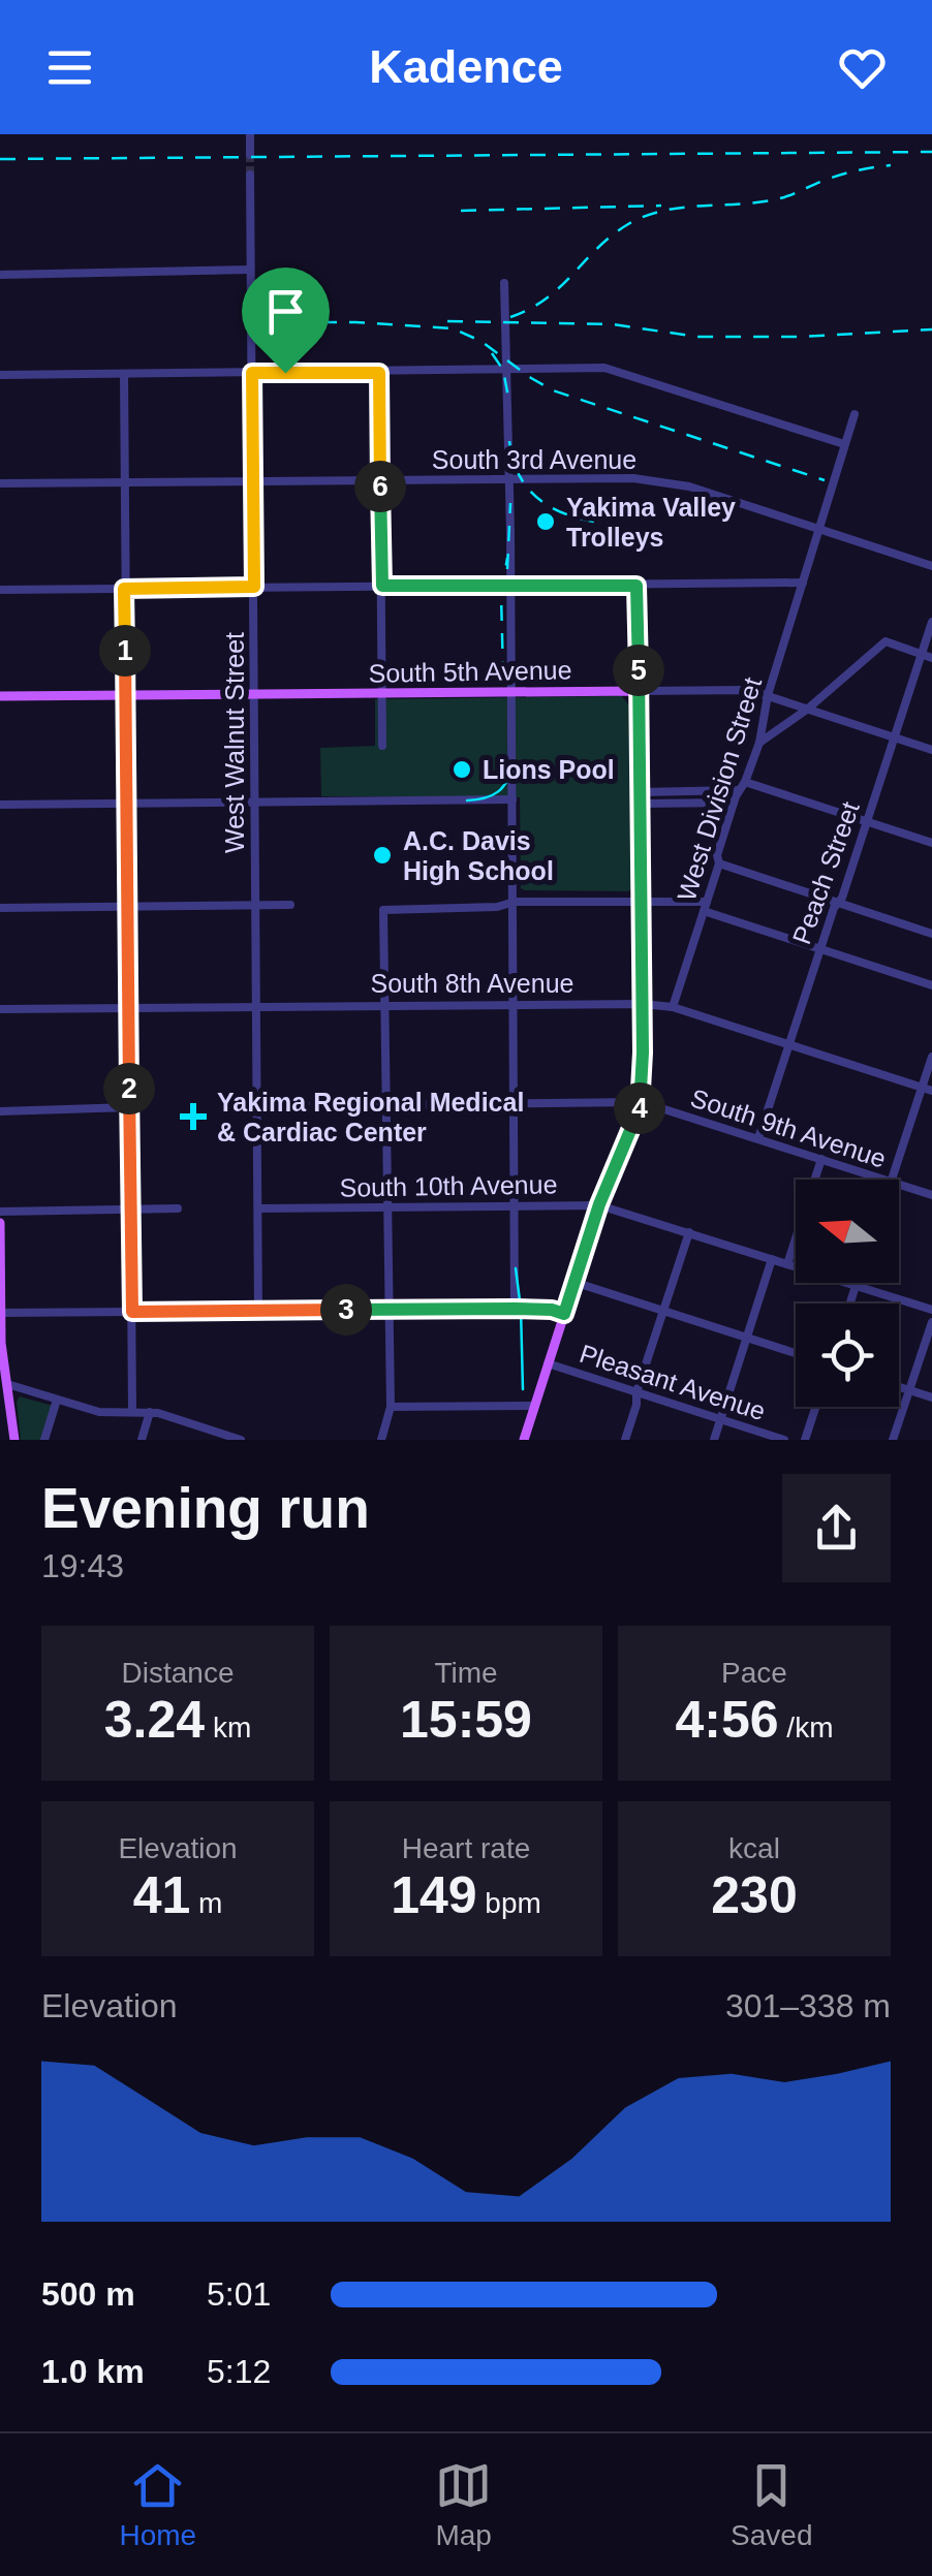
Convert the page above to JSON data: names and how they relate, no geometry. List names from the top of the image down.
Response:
{
  "streets": {
    "main road": ["South 5th Avenue"],
    "street": [
      "South 3rd Avenue",
      "West Walnut Street",
      "West Division Street",
      "Peach Street",
      "South 8th Avenue",
      "South 9th Avenue",
      "South 10th Avenue",
      "Pleasant Avenue"
    ]
  },
  "crossings": [
    ["South 3rd Avenue", "West Walnut Street"],
    ["South 3rd Avenue", "West Division Street"],
    ["South 5th Avenue", "West Walnut Street"],
    ["South 5th Avenue", "West Division Street"],
    ["South 5th Avenue", "Peach Street"],
    ["West Walnut Street", "South 8th Avenue"],
    ["West Walnut Street", "South 9th Avenue"],
    ["West Walnut Street", "South 10th Avenue"],
    ["West Division Street", "South 8th Avenue"],
    ["Peach Street", "South 8th Avenue"],
    ["Peach Street", "South 9th Avenue"]
  ],
  "places": {
    "other": ["Yakima Valley Trolleys", "Lions Pool", "A.C. Davis High School"],
    "health": ["Yakima Regional Medical & Cardiac Center"]
  },
  "north": "left",
  "page": {
    "header": "Kadence",
    "pins": [
      "6",
      "1",
      "5",
      "2",
      "4",
      "3"
    ],
    "heading": ["Evening run", "19:43"],
    "stats": [
      ["Distance", "3.24 km"],
      ["Time", "15:59"],
      ["Pace", "4:56 /km"],
      ["Elevation", "41 m"],
      ["Heart rate", "149 bpm"],
      ["kcal", "230"]
    ],
    "chart": ["Elevation", "301–338 m"],
    "list": [
      {
        "name": "500 m",
        "note": "5:01"
      },
      {
        "name": "1.0 km",
        "note": "5:12"
      }
    ],
    "tabs": ["Home", "Map", "Saved"]
  }
}
